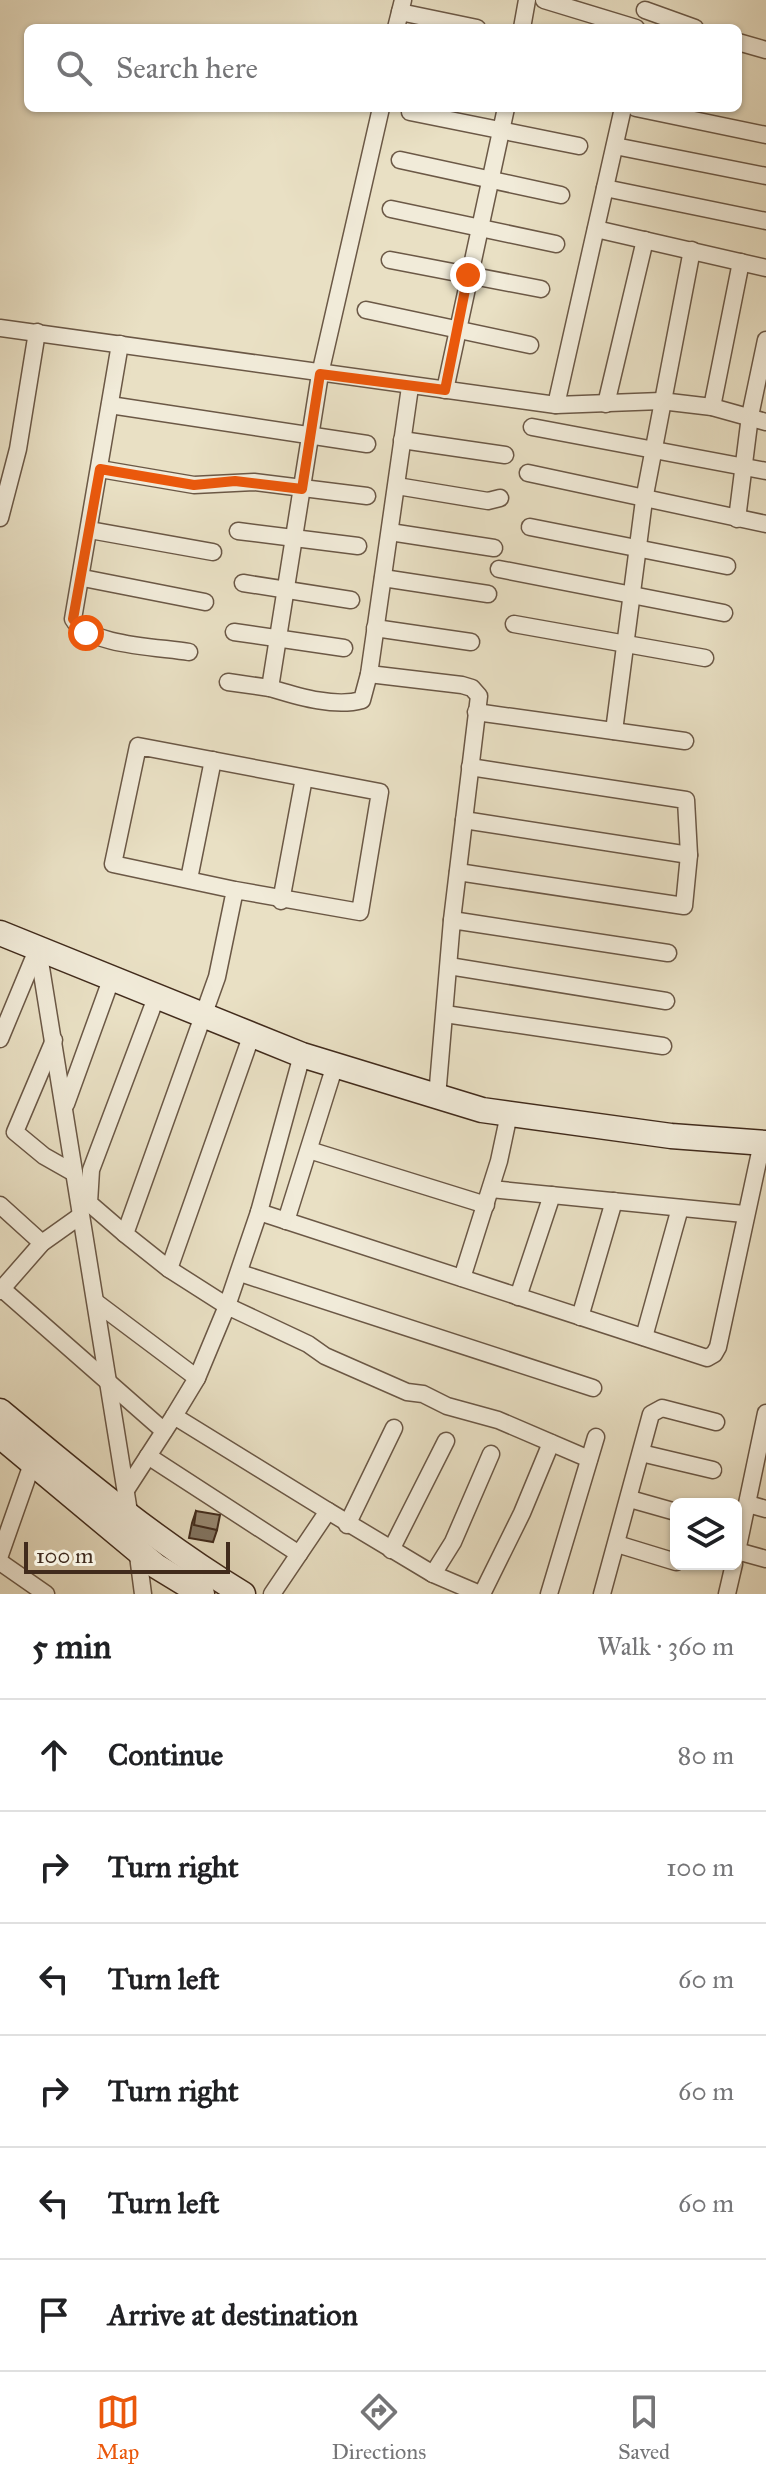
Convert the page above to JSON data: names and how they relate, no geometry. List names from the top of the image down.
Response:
{
  "scale_bar": "100 m",
  "page": {
    "search": "Search here",
    "scale": "100 m",
    "heading": ["5 min", "Walk · 360 m"],
    "list": [
      ["Continue", "80 m"],
      ["Turn right", "100 m"],
      ["Turn left", "60 m"],
      ["Turn right", "60 m"],
      ["Turn left", "60 m"],
      "Arrive at destination"
    ],
    "nav": ["Map", "Directions", "Saved"]
  }
}
